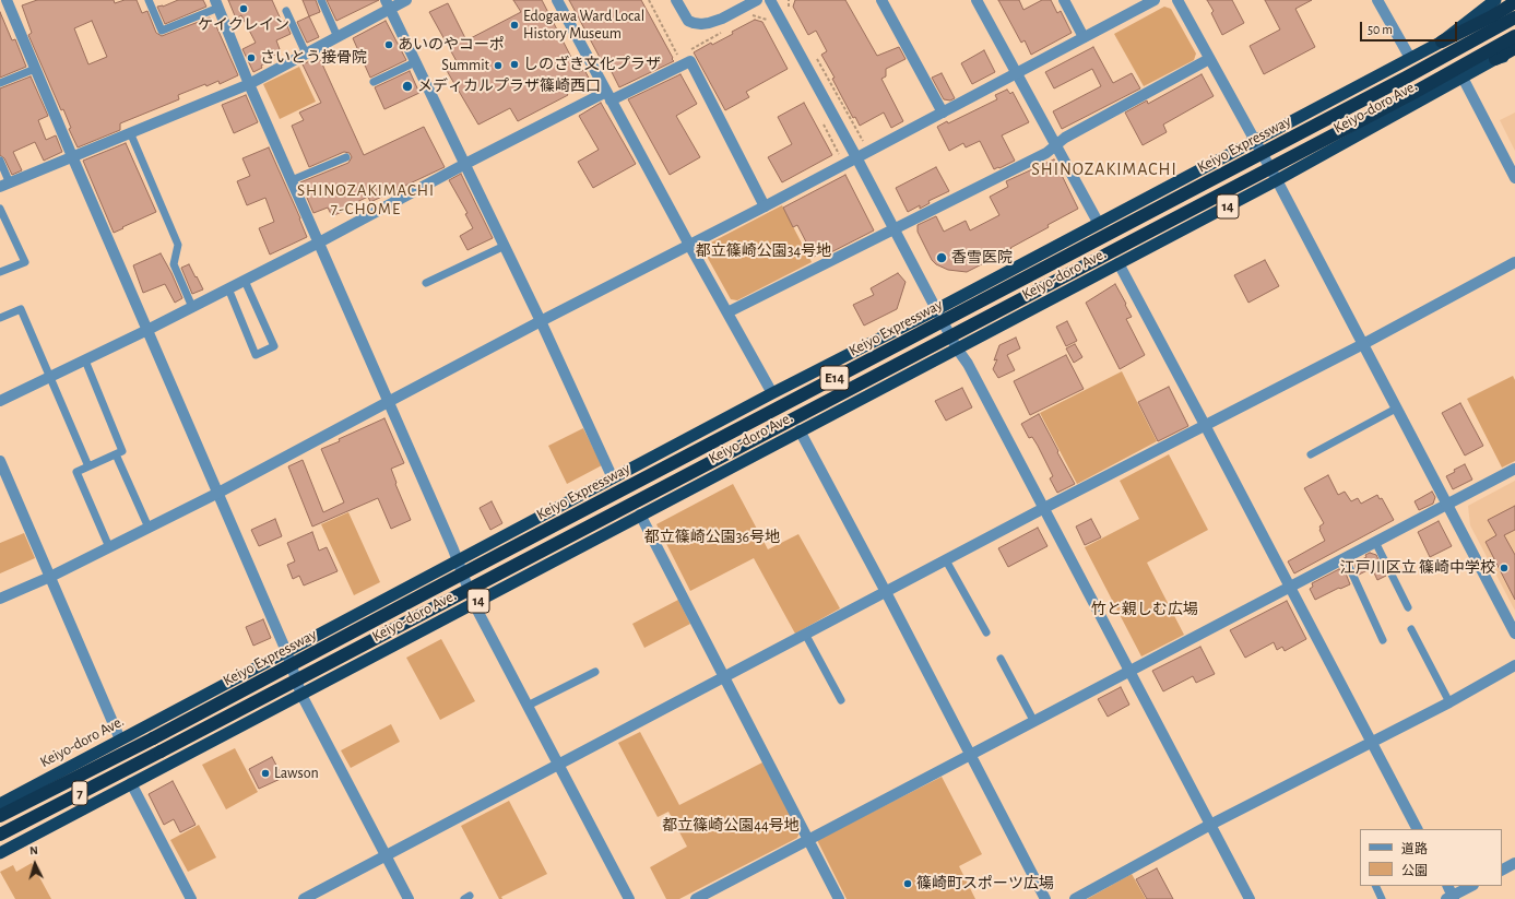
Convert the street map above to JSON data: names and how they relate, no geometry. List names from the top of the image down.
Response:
{
  "streets": {
    "highway": [
      "Keiyo-doro Ave.",
      "Keiyo Expressway",
      "14",
      "E14",
      "7"
    ]
  },
  "crossings": [
    ["Keiyo Expressway", "7"]
  ],
  "districts": ["SHINOZAKIMACHI", "SHINOZAKIMACHI 7-CHOME"],
  "parks": [
    "都立篠崎公園34号地",
    "都立篠崎公園36号地",
    "竹と親しむ広場",
    "都立篠崎公園44号地"
  ],
  "places": [
    "ケイクレイン",
    "Edogawa Ward Local History Museum",
    "あいのやコーポ",
    "さいとう接骨院",
    "しのざき文化プラザ",
    "Summit",
    "メディカルプラザ篠崎西口",
    "香雪医院",
    "江戸川区立 篠崎中学校",
    "Lawson",
    "篠崎町スポーツ広場"
  ],
  "legend": ["道路", "公園"],
  "scale_bar": "50 m",
  "north": "top"
}
